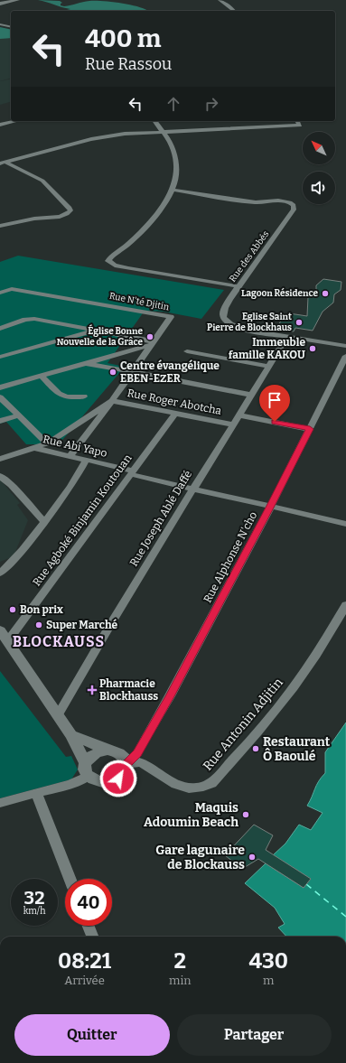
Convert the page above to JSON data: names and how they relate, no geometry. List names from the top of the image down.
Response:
{
  "streets": {
    "street": [
      "Rue des Abbés",
      "Rue N'té Djitin",
      "Rue Roger Abotcha",
      "Rue Abi Yapo",
      "Rue Joseph Ablé Daffé",
      "Rue Agboké Binjamin Koutouan",
      "Rue Alphonse N'cho",
      "Rue Antonin Adjitin"
    ]
  },
  "crossings": [
    ["Rue des Abbés", "Rue Joseph Ablé Daffé"],
    ["Rue N'té Djitin", "Rue Roger Abotcha"],
    ["Rue N'té Djitin", "Rue Abi Yapo"],
    ["Rue Roger Abotcha", "Rue Joseph Ablé Daffé"],
    ["Rue Roger Abotcha", "Rue Agboké Binjamin Koutouan"],
    ["Rue Abi Yapo", "Rue Joseph Ablé Daffé"],
    ["Rue Abi Yapo", "Rue Agboké Binjamin Koutouan"],
    ["Rue Abi Yapo", "Rue Alphonse N'cho"],
    ["Rue Alphonse N'cho", "Rue Antonin Adjitin"]
  ],
  "districts": ["BLOCKAUSS"],
  "places": {
    "other": [
      "Lagoon Résidence",
      "Eglise Saint Pierre de Blockhaus",
      "Église Bonne Nouvelle de la Grâce",
      "Immeuble famille KAKOU",
      "Centre évangélique EBEN-EZER",
      "Bon prix",
      "Super Marché",
      "Restaurant Ô Baoulé",
      "Maquis Adoumin Beach",
      "Gare lagunaire de Blockauss"
    ],
    "health": ["Pharmacie Blockhauss"]
  },
  "north": "top left",
  "page": {
    "turn": ["400 m", "Rue Rassou"],
    "speed": "32 km/h",
    "limit": "40",
    "eta": [
      "08:21",
      "Arrivée",
      "2",
      "min",
      "430",
      "m"
    ],
    "buttons": ["Quitter", "Partager"]
  }
}
